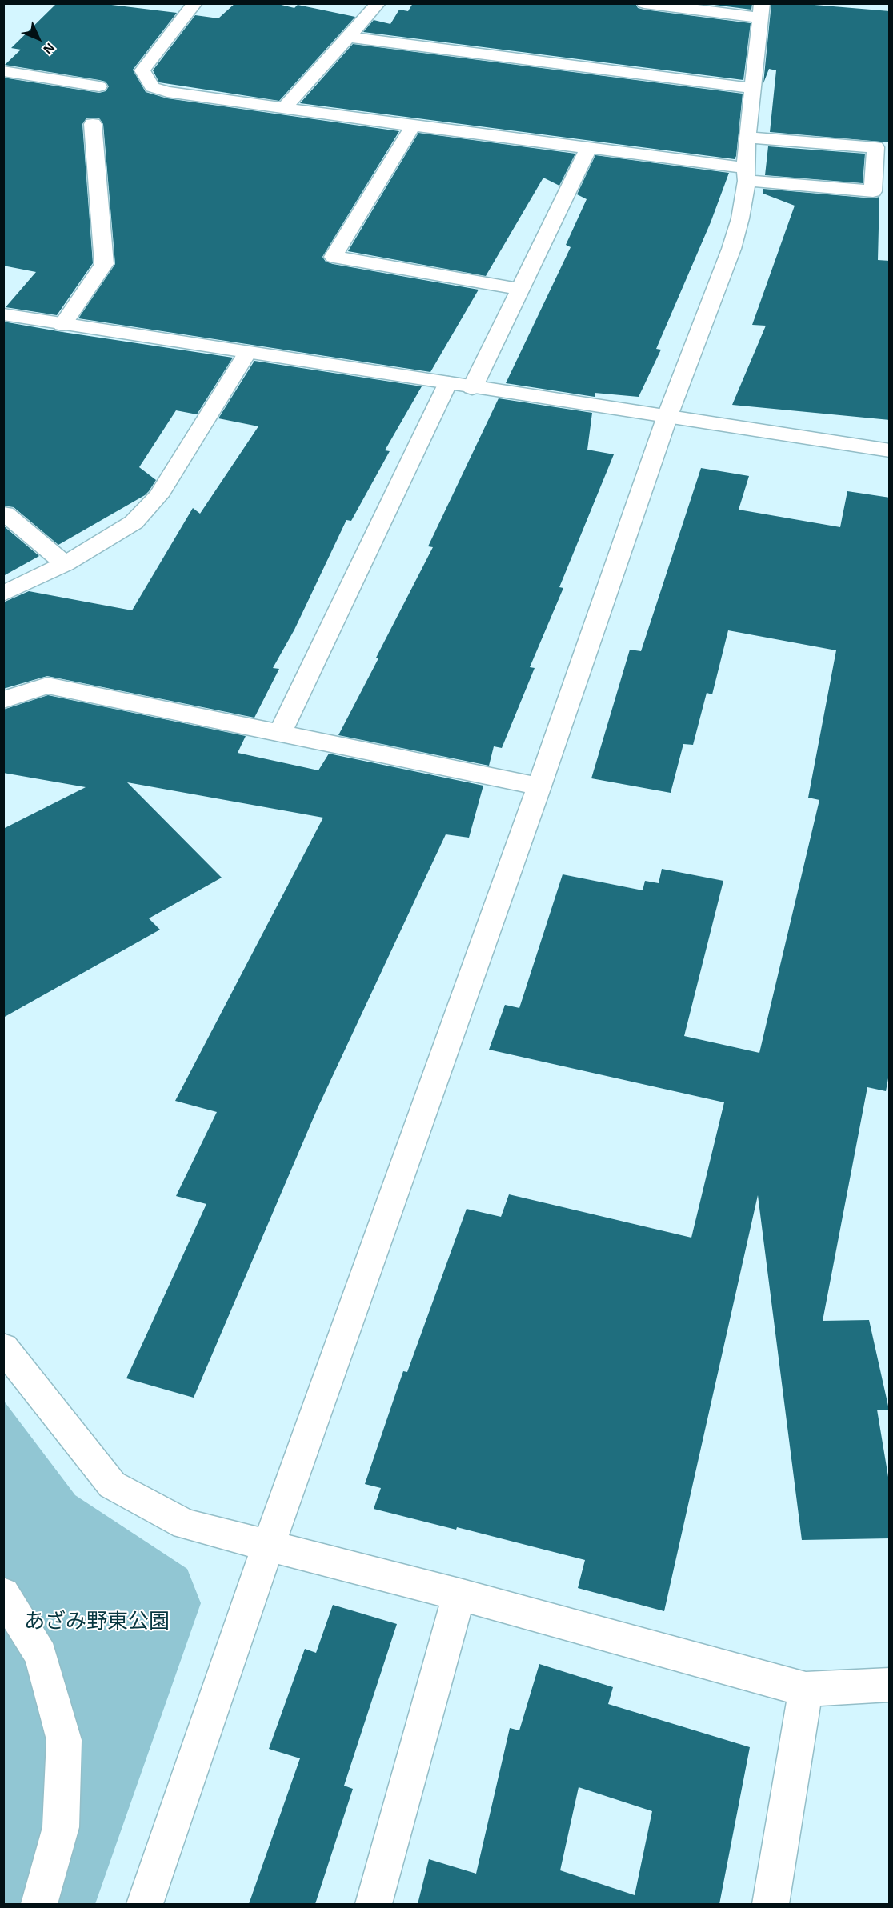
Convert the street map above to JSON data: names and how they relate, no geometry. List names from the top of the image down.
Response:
{
  "parks": ["あざみ野東公園"],
  "north": "bottom right"
}
